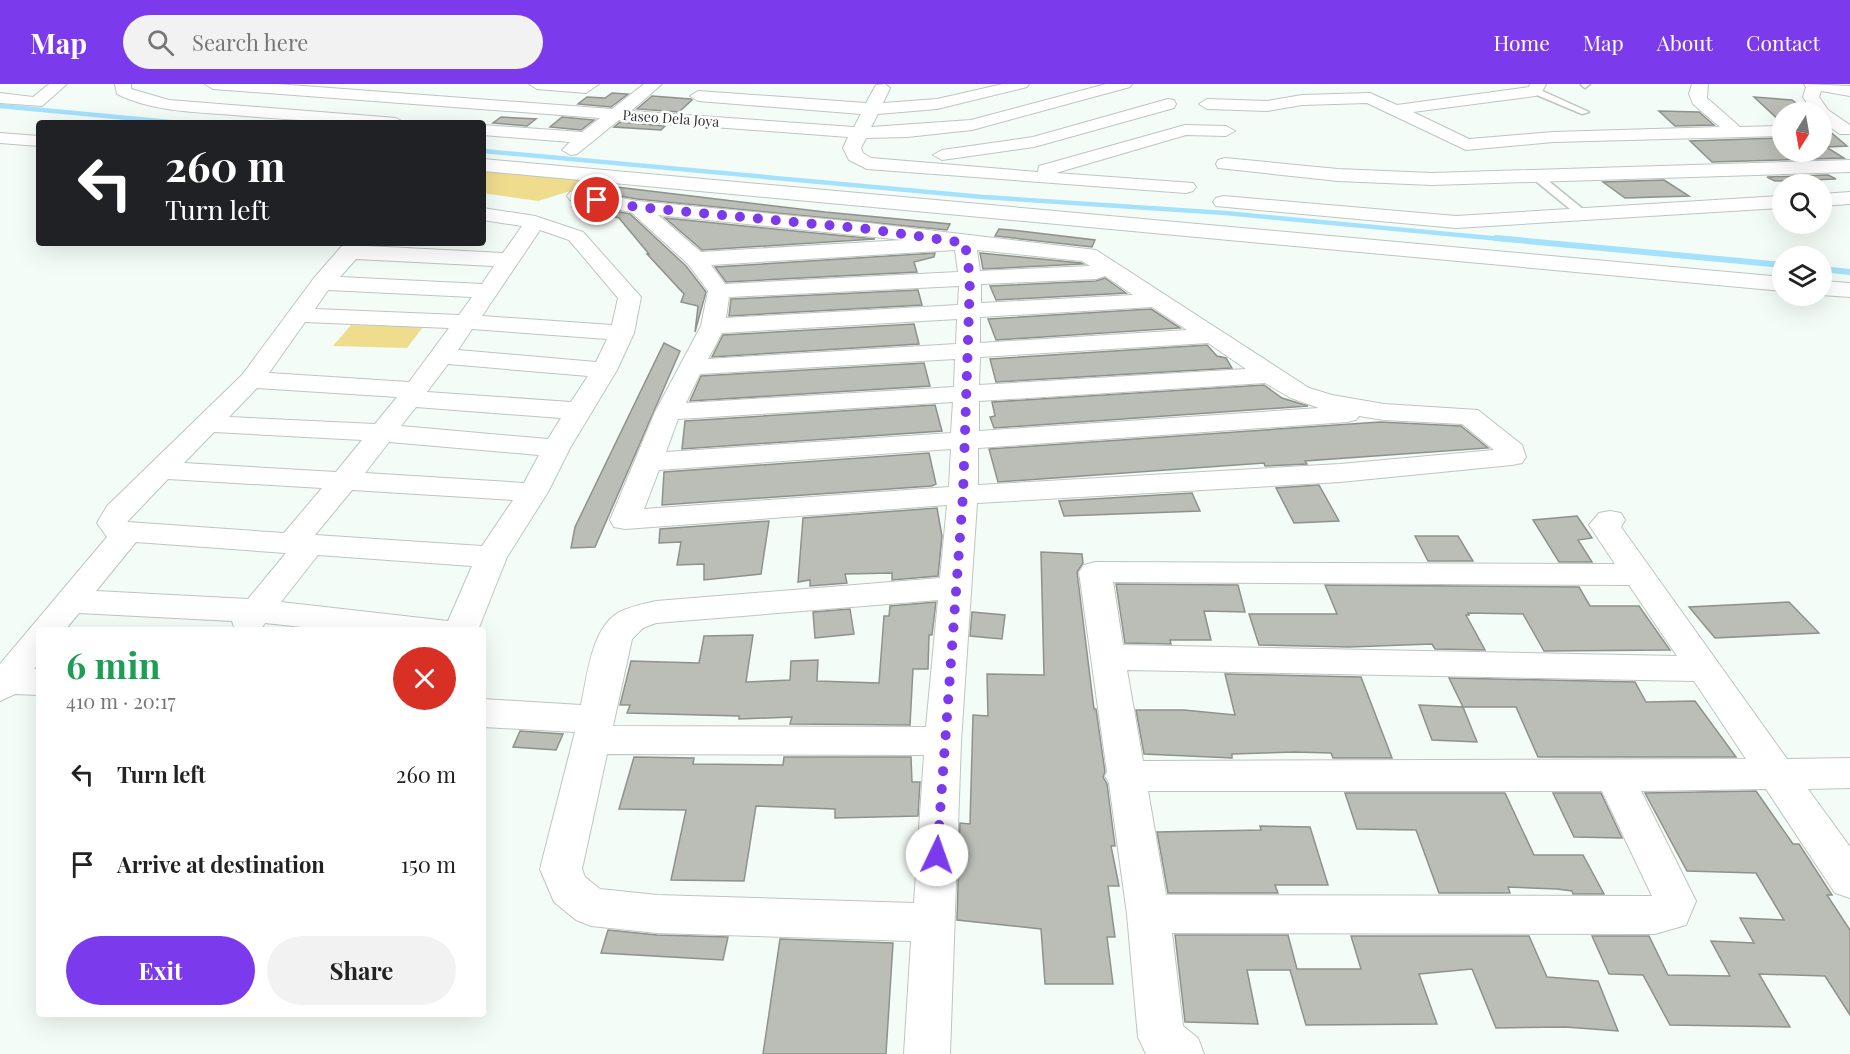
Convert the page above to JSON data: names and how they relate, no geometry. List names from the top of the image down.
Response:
{
  "streets": {
    "street": ["Paseo Dela Joya"]
  },
  "north": "bottom",
  "page": {
    "header": "Map",
    "search": "Search here",
    "nav": [
      "Home",
      "Map",
      "About",
      "Contact"
    ],
    "turn": ["260 m", "Turn left"],
    "heading": ["6 min", "410 m · 20:17"],
    "list": [
      {
        "name": "Turn left",
        "value": "260 m"
      },
      {
        "name": "Arrive at destination",
        "value": "150 m"
      }
    ],
    "buttons": ["Exit", "Share"]
  }
}
